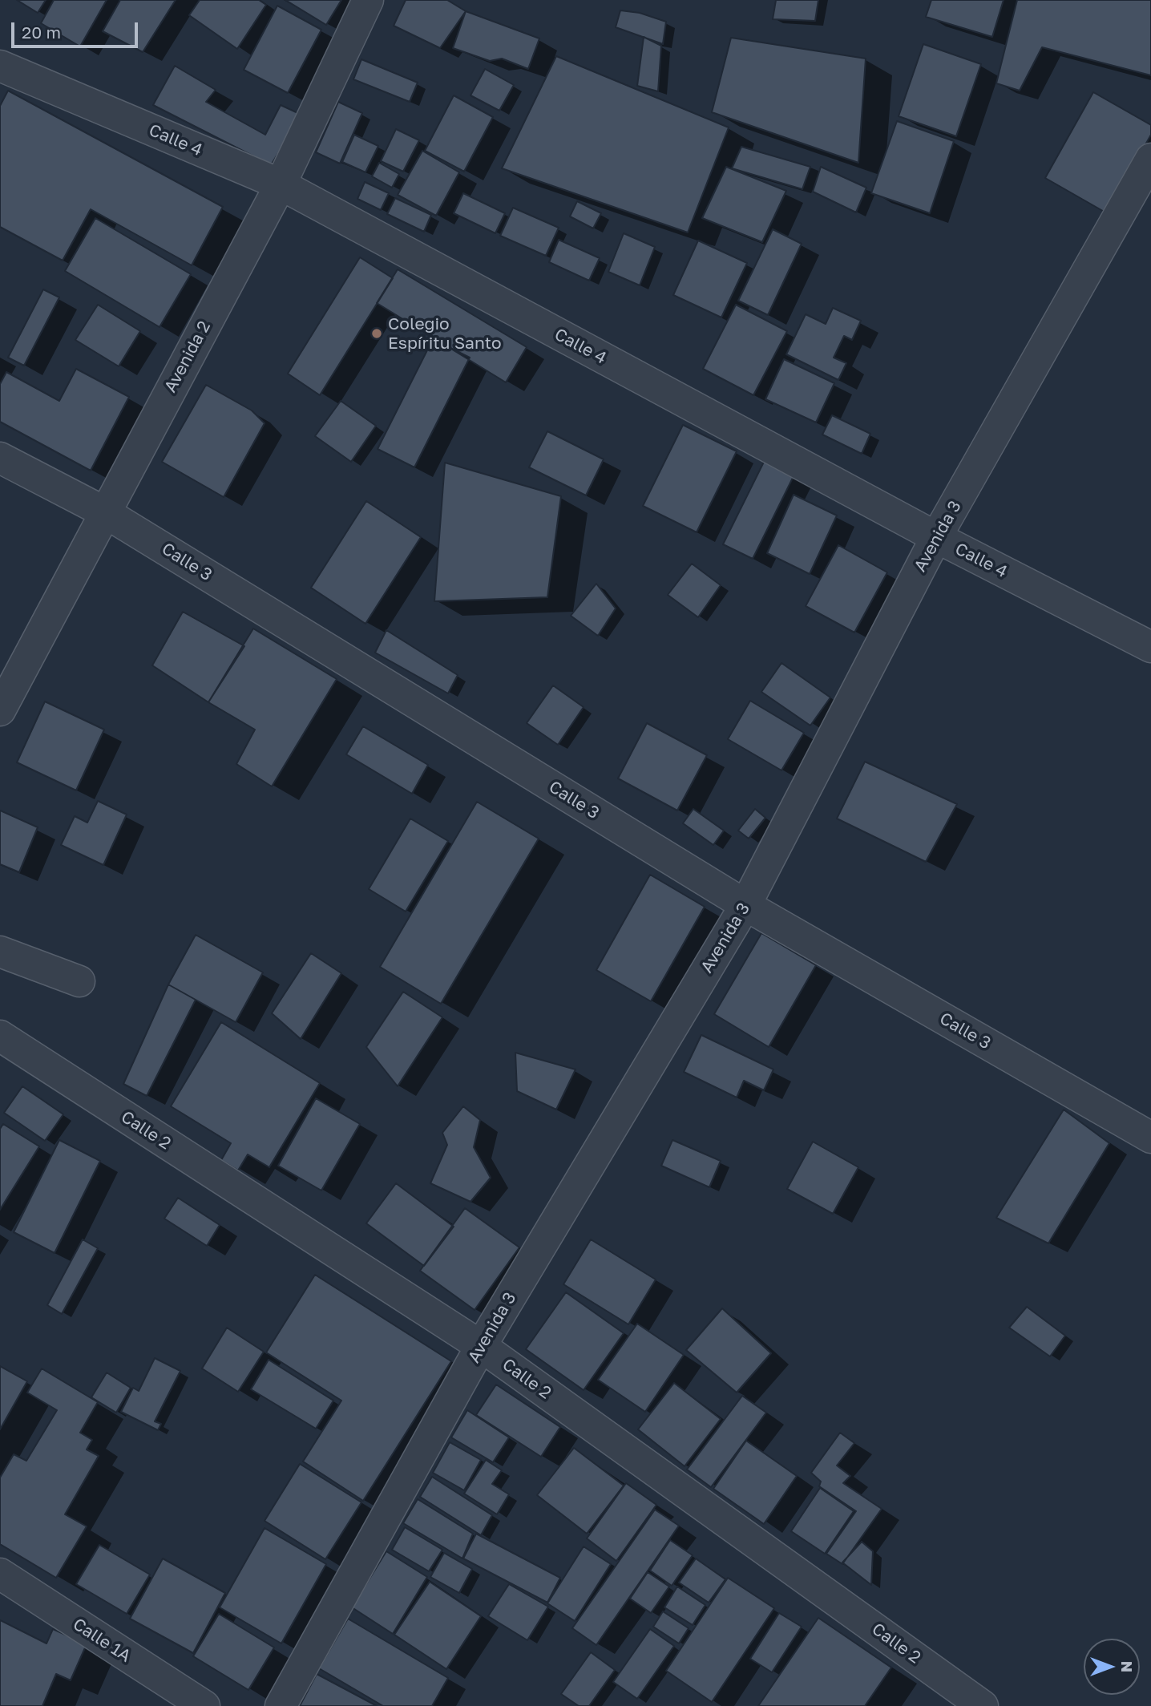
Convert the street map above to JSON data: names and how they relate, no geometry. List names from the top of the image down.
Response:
{
  "streets": {
    "street": [
      "Calle 4",
      "Avenida 2",
      "Avenida 3",
      "Calle 3",
      "Calle 2",
      "Calle 1A"
    ]
  },
  "crossings": [
    ["Calle 4", "Avenida 2"],
    ["Calle 4", "Avenida 3"],
    ["Avenida 2", "Calle 3"],
    ["Avenida 3", "Calle 3"],
    ["Avenida 3", "Calle 2"]
  ],
  "places": ["Colegio Espíritu Santo"],
  "scale_bar": "20 m",
  "north": "right"
}
